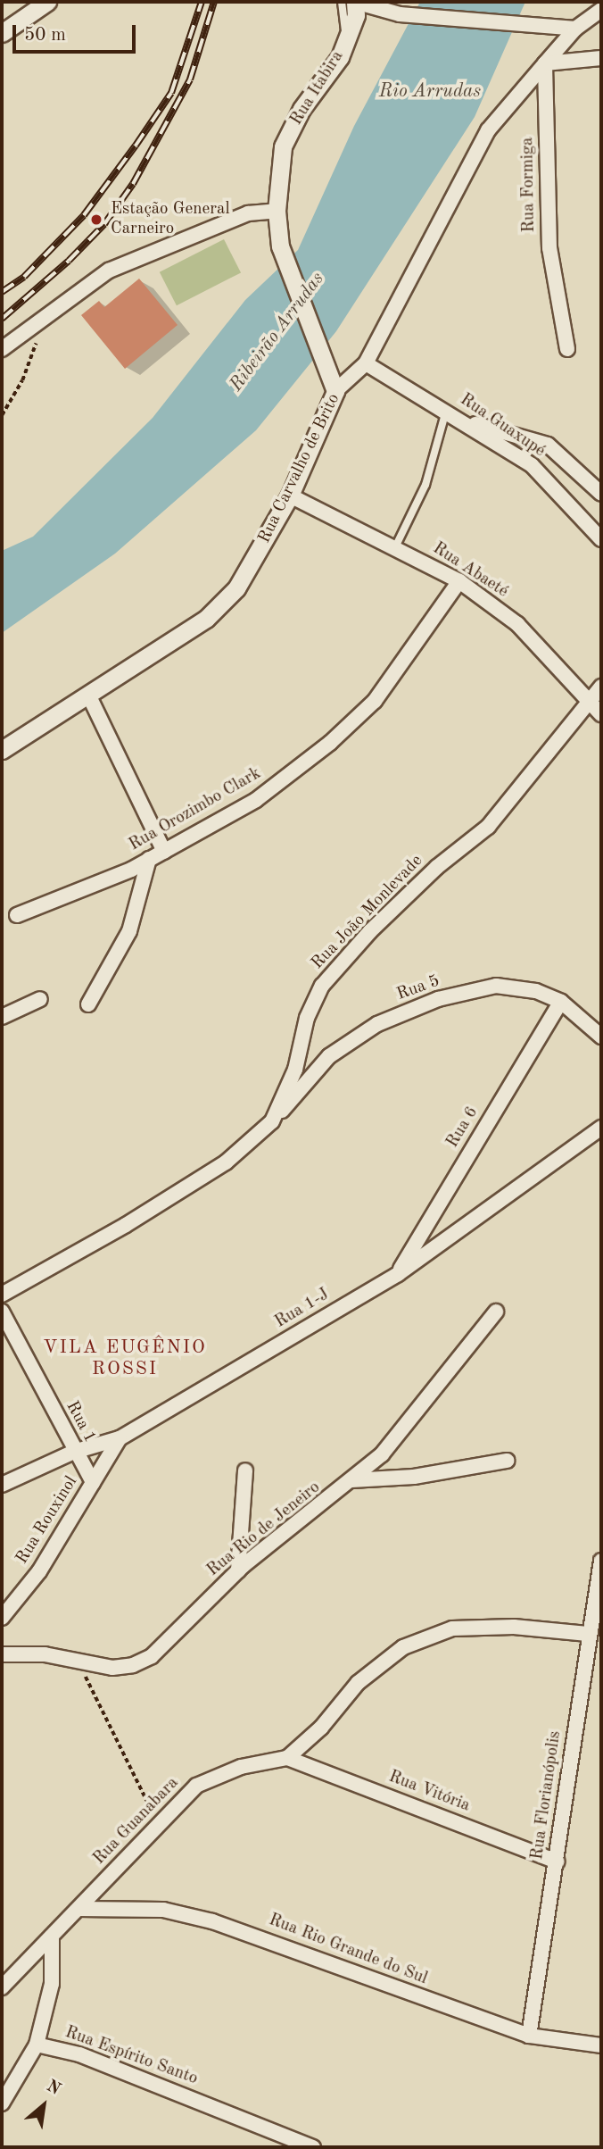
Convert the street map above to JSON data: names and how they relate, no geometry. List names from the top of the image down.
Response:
{
  "streets": {
    "street": [
      "Rua Itabira",
      "Rua Formiga",
      "Rua Guaxupé",
      "Rua Carvalho de Brito",
      "Rua Abaeté",
      "Rua Orozimbo Clark",
      "Rua João Monlevade",
      "Rua 5",
      "Rua 6",
      "Rua 1-J",
      "Rua 1",
      "Rua Rouxinol",
      "Rua Rio de Jeneiro",
      "Rua Vitória",
      "Rua Florianópolis",
      "Rua Guanabara",
      "Rua Rio Grande do Sul",
      "Rua Espírito Santo"
    ]
  },
  "crossings": [
    ["Rua Itabira", "Rua Carvalho de Brito"],
    ["Rua Formiga", "Rua Carvalho de Brito"],
    ["Rua Guaxupé", "Rua Carvalho de Brito"],
    ["Rua Carvalho de Brito", "Rua Abaeté"],
    ["Rua Abaeté", "Rua Orozimbo Clark"],
    ["Rua Abaeté", "Rua João Monlevade"],
    ["Rua João Monlevade", "Rua 5"],
    ["Rua 5", "Rua 6"],
    ["Rua 6", "Rua 1-J"],
    ["Rua 1-J", "Rua 1"],
    ["Rua 1-J", "Rua Rouxinol"],
    ["Rua 1", "Rua Rouxinol"],
    ["Rua Vitória", "Rua Florianópolis"],
    ["Rua Vitória", "Rua Guanabara"],
    ["Rua Florianópolis", "Rua Rio Grande do Sul"],
    ["Rua Guanabara", "Rua Rio Grande do Sul"],
    ["Rua Guanabara", "Rua Espírito Santo"]
  ],
  "districts": ["VILA EUGÊNIO ROSSI"],
  "water": ["Rio Arrudas", "Ribeirão Arrudas"],
  "places": ["Estação General Carneiro"],
  "scale_bar": "50 m",
  "north": "top right"
}
